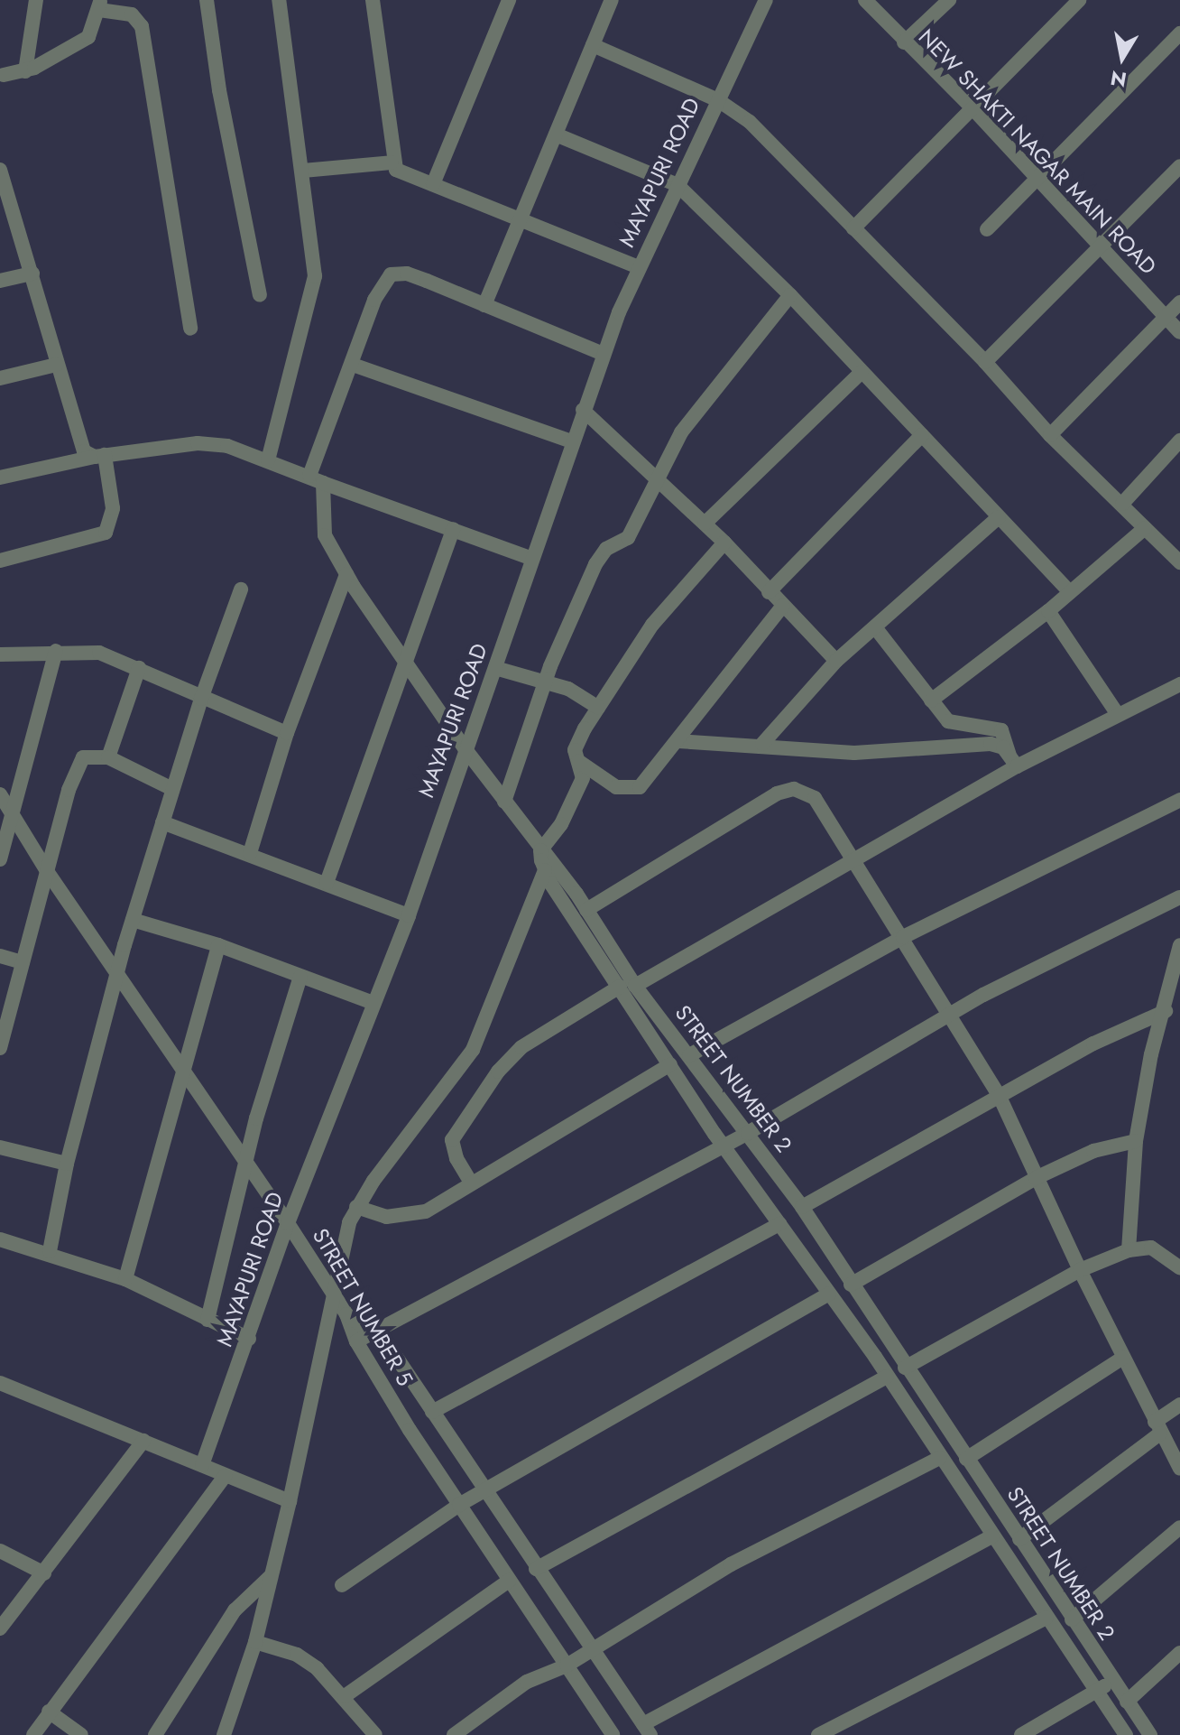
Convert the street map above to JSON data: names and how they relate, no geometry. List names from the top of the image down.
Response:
{
  "streets": {
    "street": [
      "NEW SHAKTI NAGAR MAIN ROAD",
      "MAYAPURI ROAD",
      "STREET NUMBER 2",
      "STREET NUMBER 5"
    ]
  },
  "crossings": [
    ["MAYAPURI ROAD", "STREET NUMBER 2"],
    ["MAYAPURI ROAD", "STREET NUMBER 5"]
  ],
  "north": "bottom"
}
